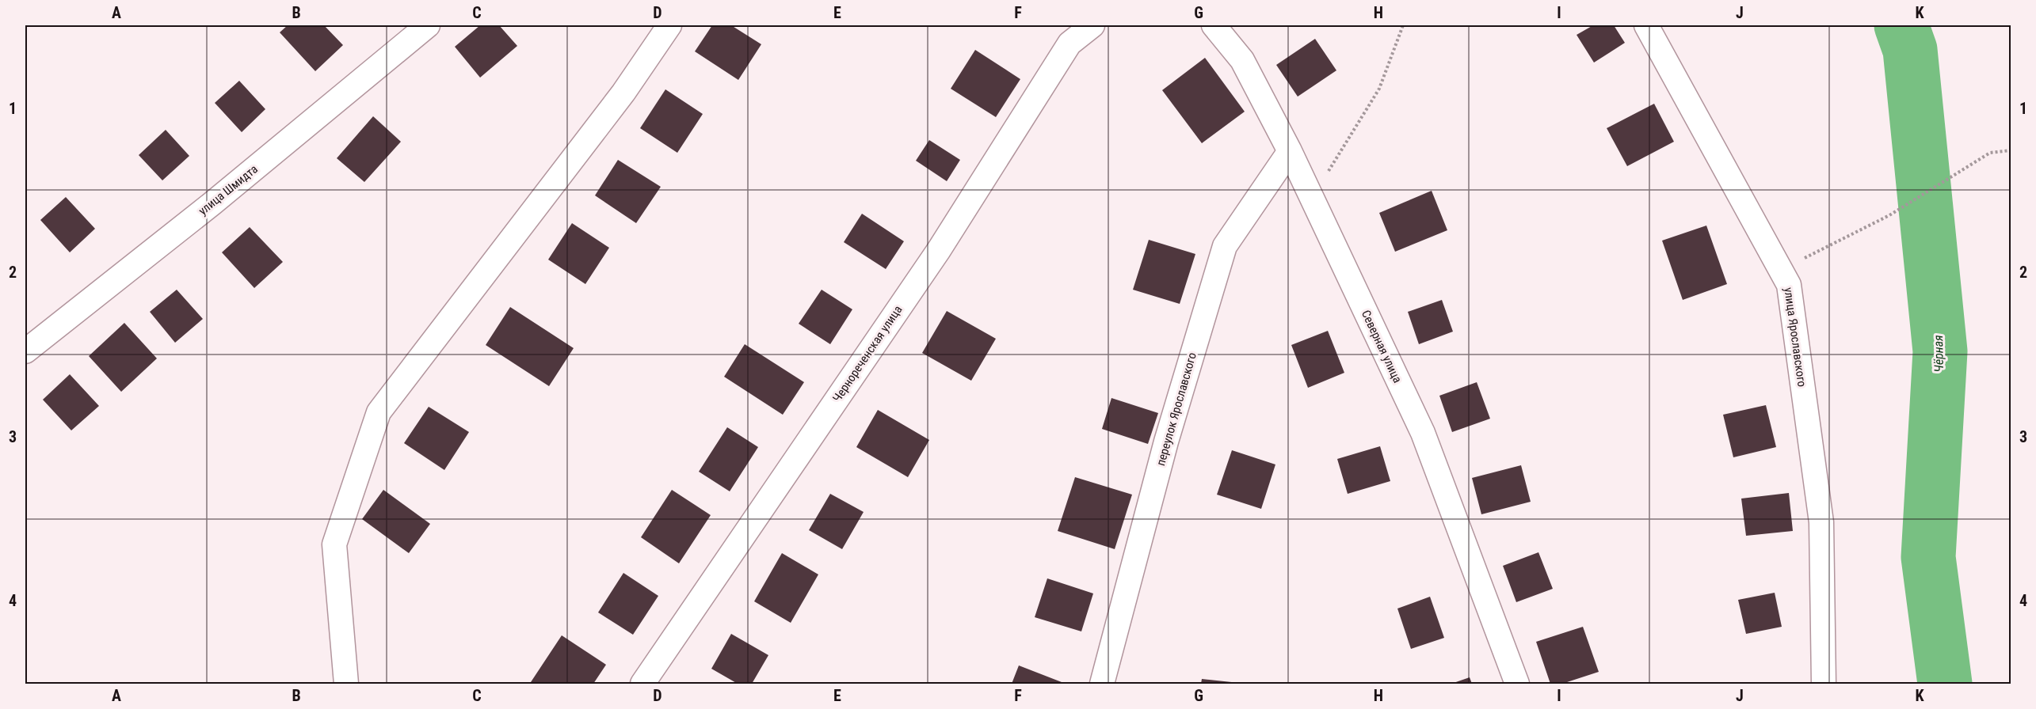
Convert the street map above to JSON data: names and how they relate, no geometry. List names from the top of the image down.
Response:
{
  "streets": {
    "street": [
      "улица Шмидта",
      "улица Ярославского",
      "Северная улица",
      "Чернореченская улица",
      "переулок Ярославского"
    ]
  },
  "crossings": [
    ["Северная улица", "переулок Ярославского"]
  ],
  "water": ["Чёрная"],
  "grid": {
    "columns": [
      "A",
      "B",
      "C",
      "D",
      "E",
      "F",
      "G",
      "H",
      "I",
      "J",
      "K"
    ],
    "rows": [
      "1",
      "2",
      "3",
      "4"
    ]
  }
}
